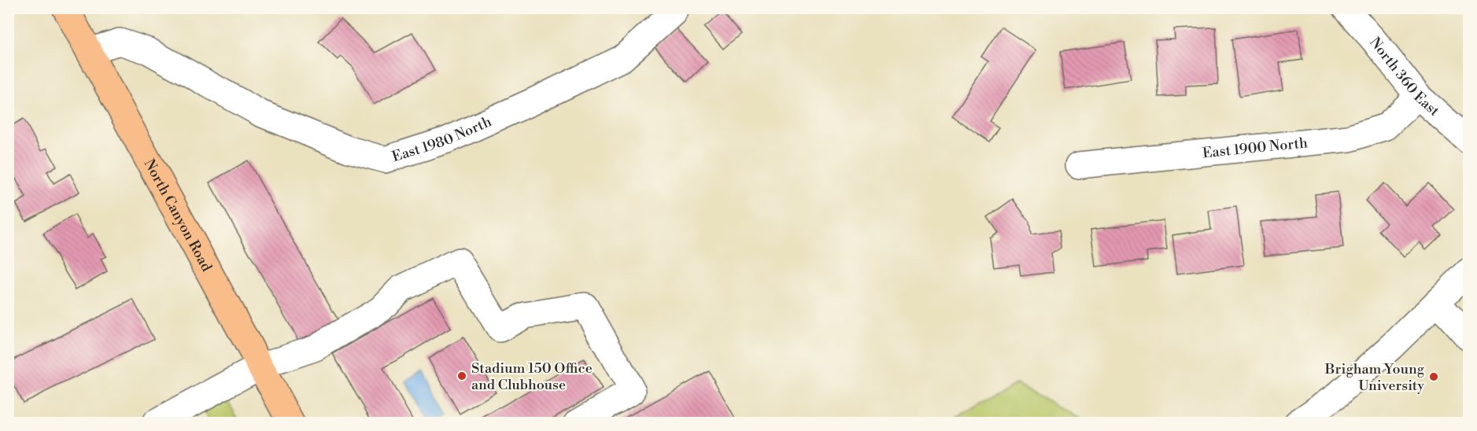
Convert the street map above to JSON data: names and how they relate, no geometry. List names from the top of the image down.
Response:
{
  "streets": {
    "main road": ["North Canyon Road"],
    "street": ["North 360 East", "East 1980 North", "East 1900 North"]
  },
  "crossings": [
    ["North 360 East", "East 1900 North"],
    ["East 1980 North", "North Canyon Road"]
  ],
  "places": ["Stadium 150 Office and Clubhouse", "Brigham Young University"]
}
